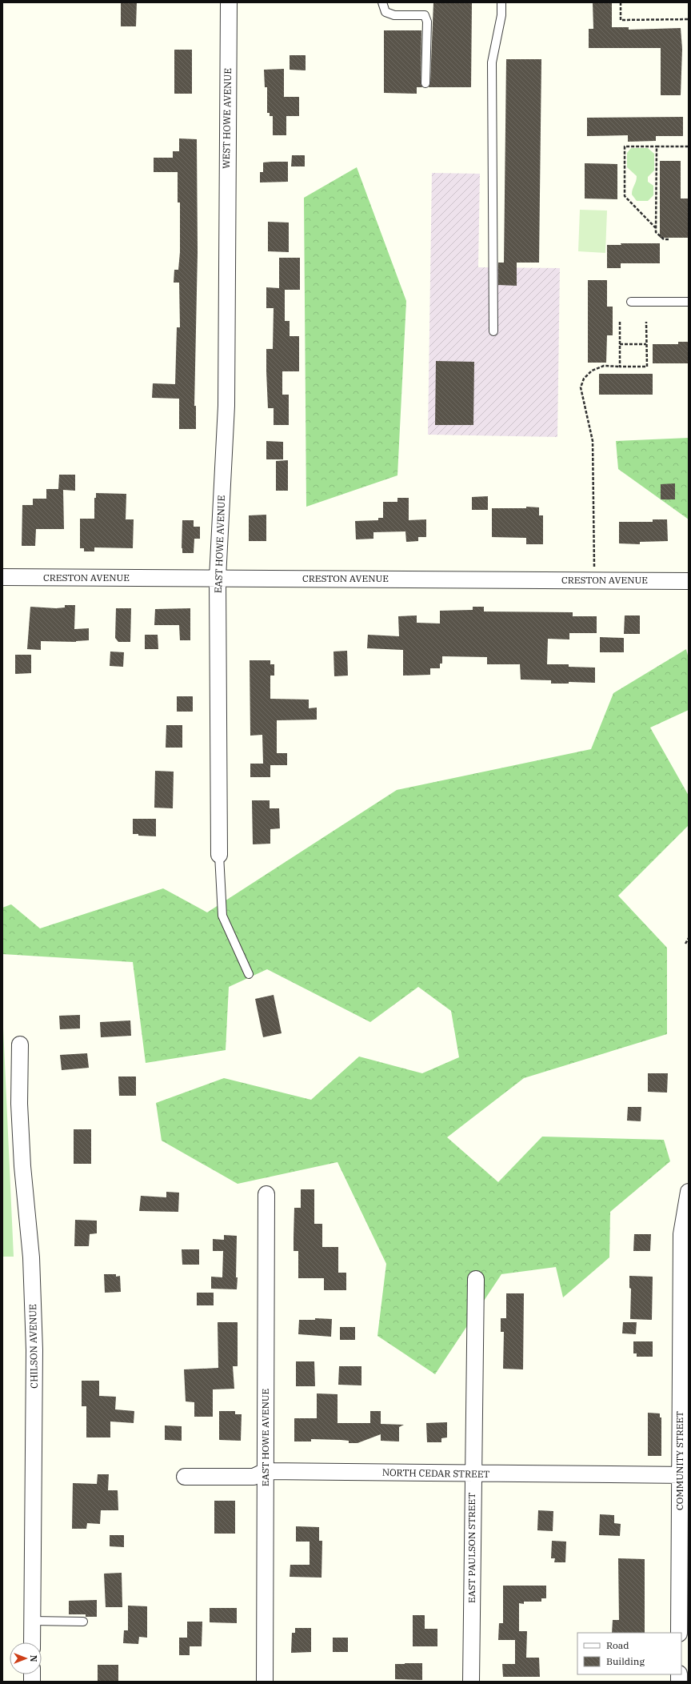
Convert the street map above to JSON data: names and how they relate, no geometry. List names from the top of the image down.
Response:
{
  "streets": {
    "street": [
      "WEST HOWE AVENUE",
      "EAST HOWE AVENUE",
      "CRESTON AVENUE",
      "CHILSON AVENUE",
      "COMMUNITY STREET",
      "NORTH CEDAR STREET",
      "EAST PAULSON STREET"
    ]
  },
  "crossings": [
    ["WEST HOWE AVENUE", "EAST HOWE AVENUE"],
    ["EAST HOWE AVENUE", "CRESTON AVENUE"],
    ["EAST HOWE AVENUE", "NORTH CEDAR STREET"],
    ["COMMUNITY STREET", "NORTH CEDAR STREET"],
    ["NORTH CEDAR STREET", "EAST PAULSON STREET"]
  ],
  "legend": ["Road", "Building"],
  "north": "right"
}
